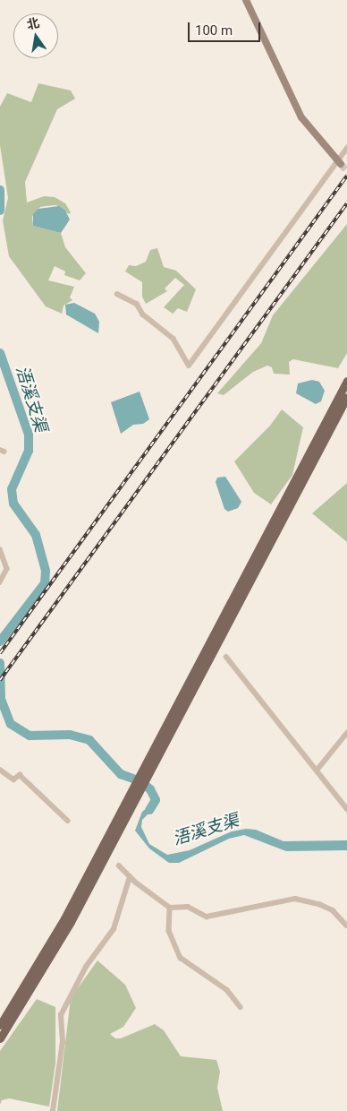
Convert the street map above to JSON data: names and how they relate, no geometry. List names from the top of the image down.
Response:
{
  "water": ["浯溪支渠"],
  "scale_bar": "100 m",
  "north": "top"
}
